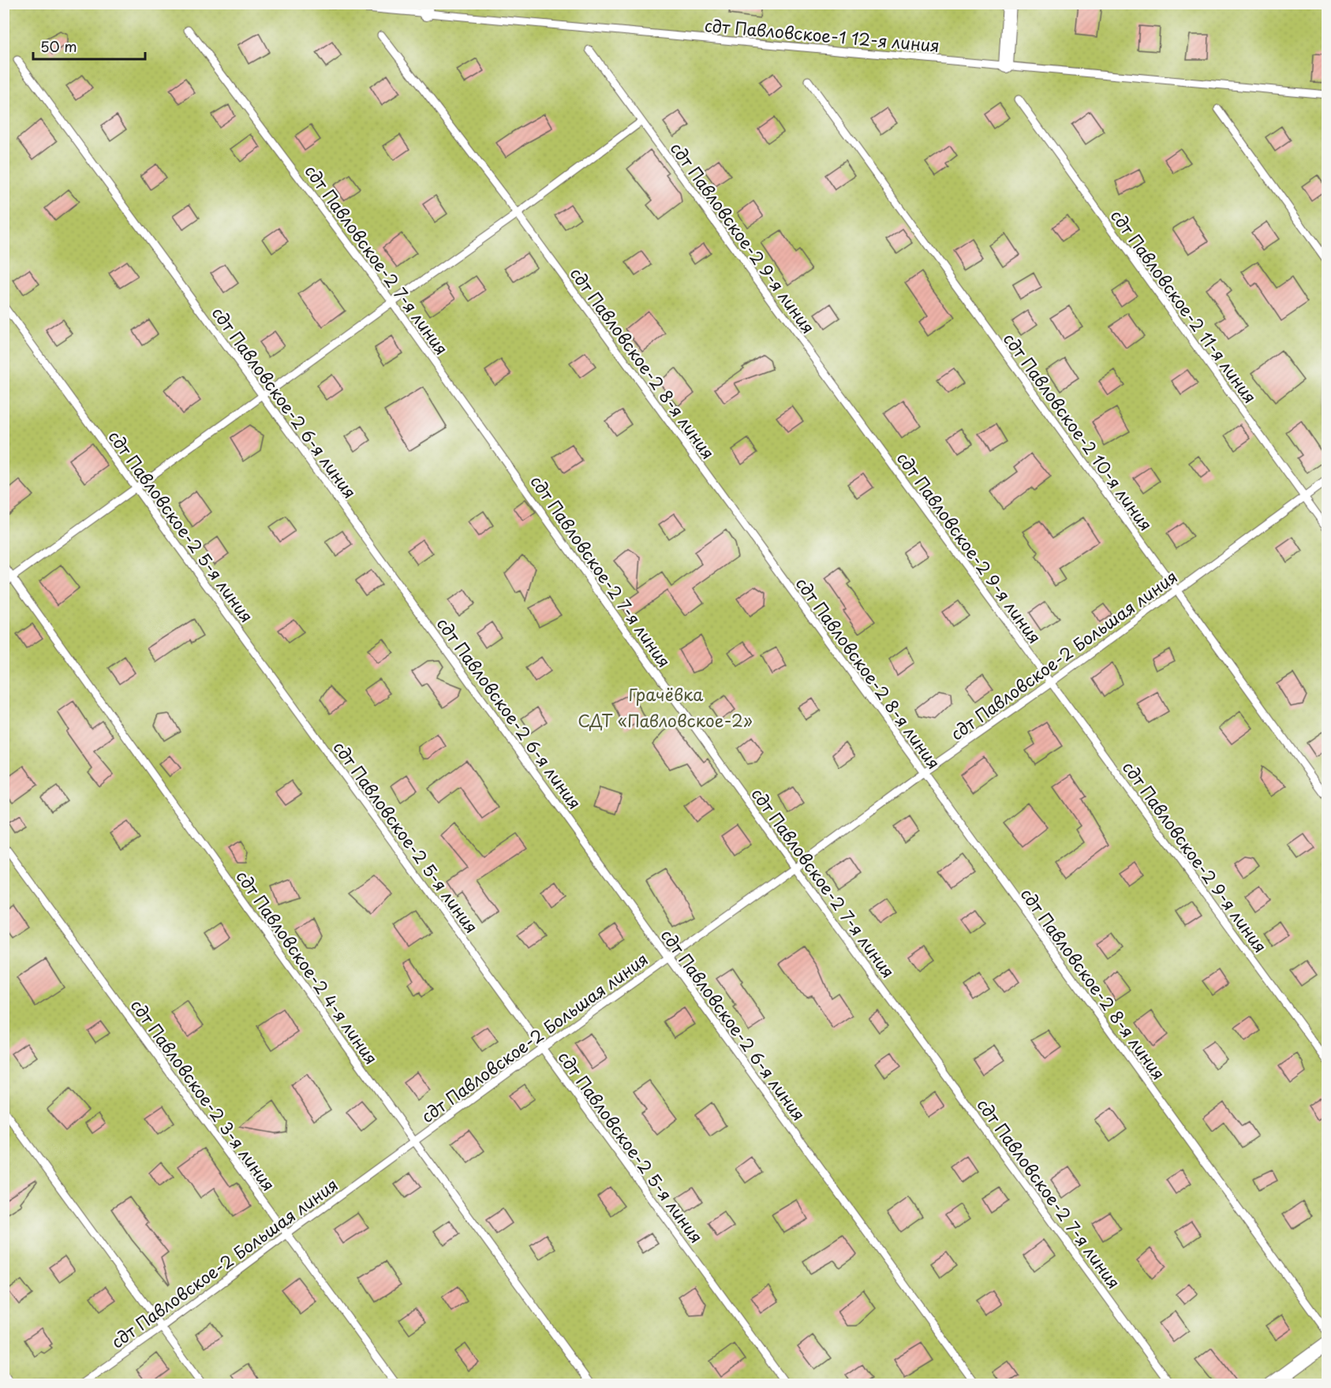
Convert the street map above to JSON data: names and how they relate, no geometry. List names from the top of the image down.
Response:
{
  "streets": {
    "lane": [
      "сдт Павловское-1 12-я линия",
      "сдт Павловское-2 9-я линия",
      "сдт Павловское-2 7-я линия",
      "сдт Павловское-2 11-я линия",
      "сдт Павловское-2 8-я линия",
      "сдт Павловское-2 6-я линия",
      "сдт Павловское-2 10-я линия",
      "сдт Павловское-2 5-я линия",
      "сдт Павловское-2 Большая линия",
      "сдт Павловское-2 4-я линия",
      "сдт Павловское-2 3-я линия"
    ]
  },
  "crossings": [
    ["сдт Павловское-2 9-я линия", "сдт Павловское-2 Большая линия"],
    ["сдт Павловское-2 7-я линия", "сдт Павловское-2 Большая линия"],
    ["сдт Павловское-2 11-я линия", "сдт Павловское-2 Большая линия"],
    ["сдт Павловское-2 8-я линия", "сдт Павловское-2 Большая линия"],
    ["сдт Павловское-2 6-я линия", "сдт Павловское-2 Большая линия"],
    ["сдт Павловское-2 10-я линия", "сдт Павловское-2 Большая линия"],
    ["сдт Павловское-2 5-я линия", "сдт Павловское-2 Большая линия"],
    ["сдт Павловское-2 Большая линия", "сдт Павловское-2 4-я линия"],
    ["сдт Павловское-2 Большая линия", "сдт Павловское-2 3-я линия"]
  ],
  "parks": ["Грачёвка", "СДТ «Павловское-2»"],
  "scale_bar": "50 m"
}
